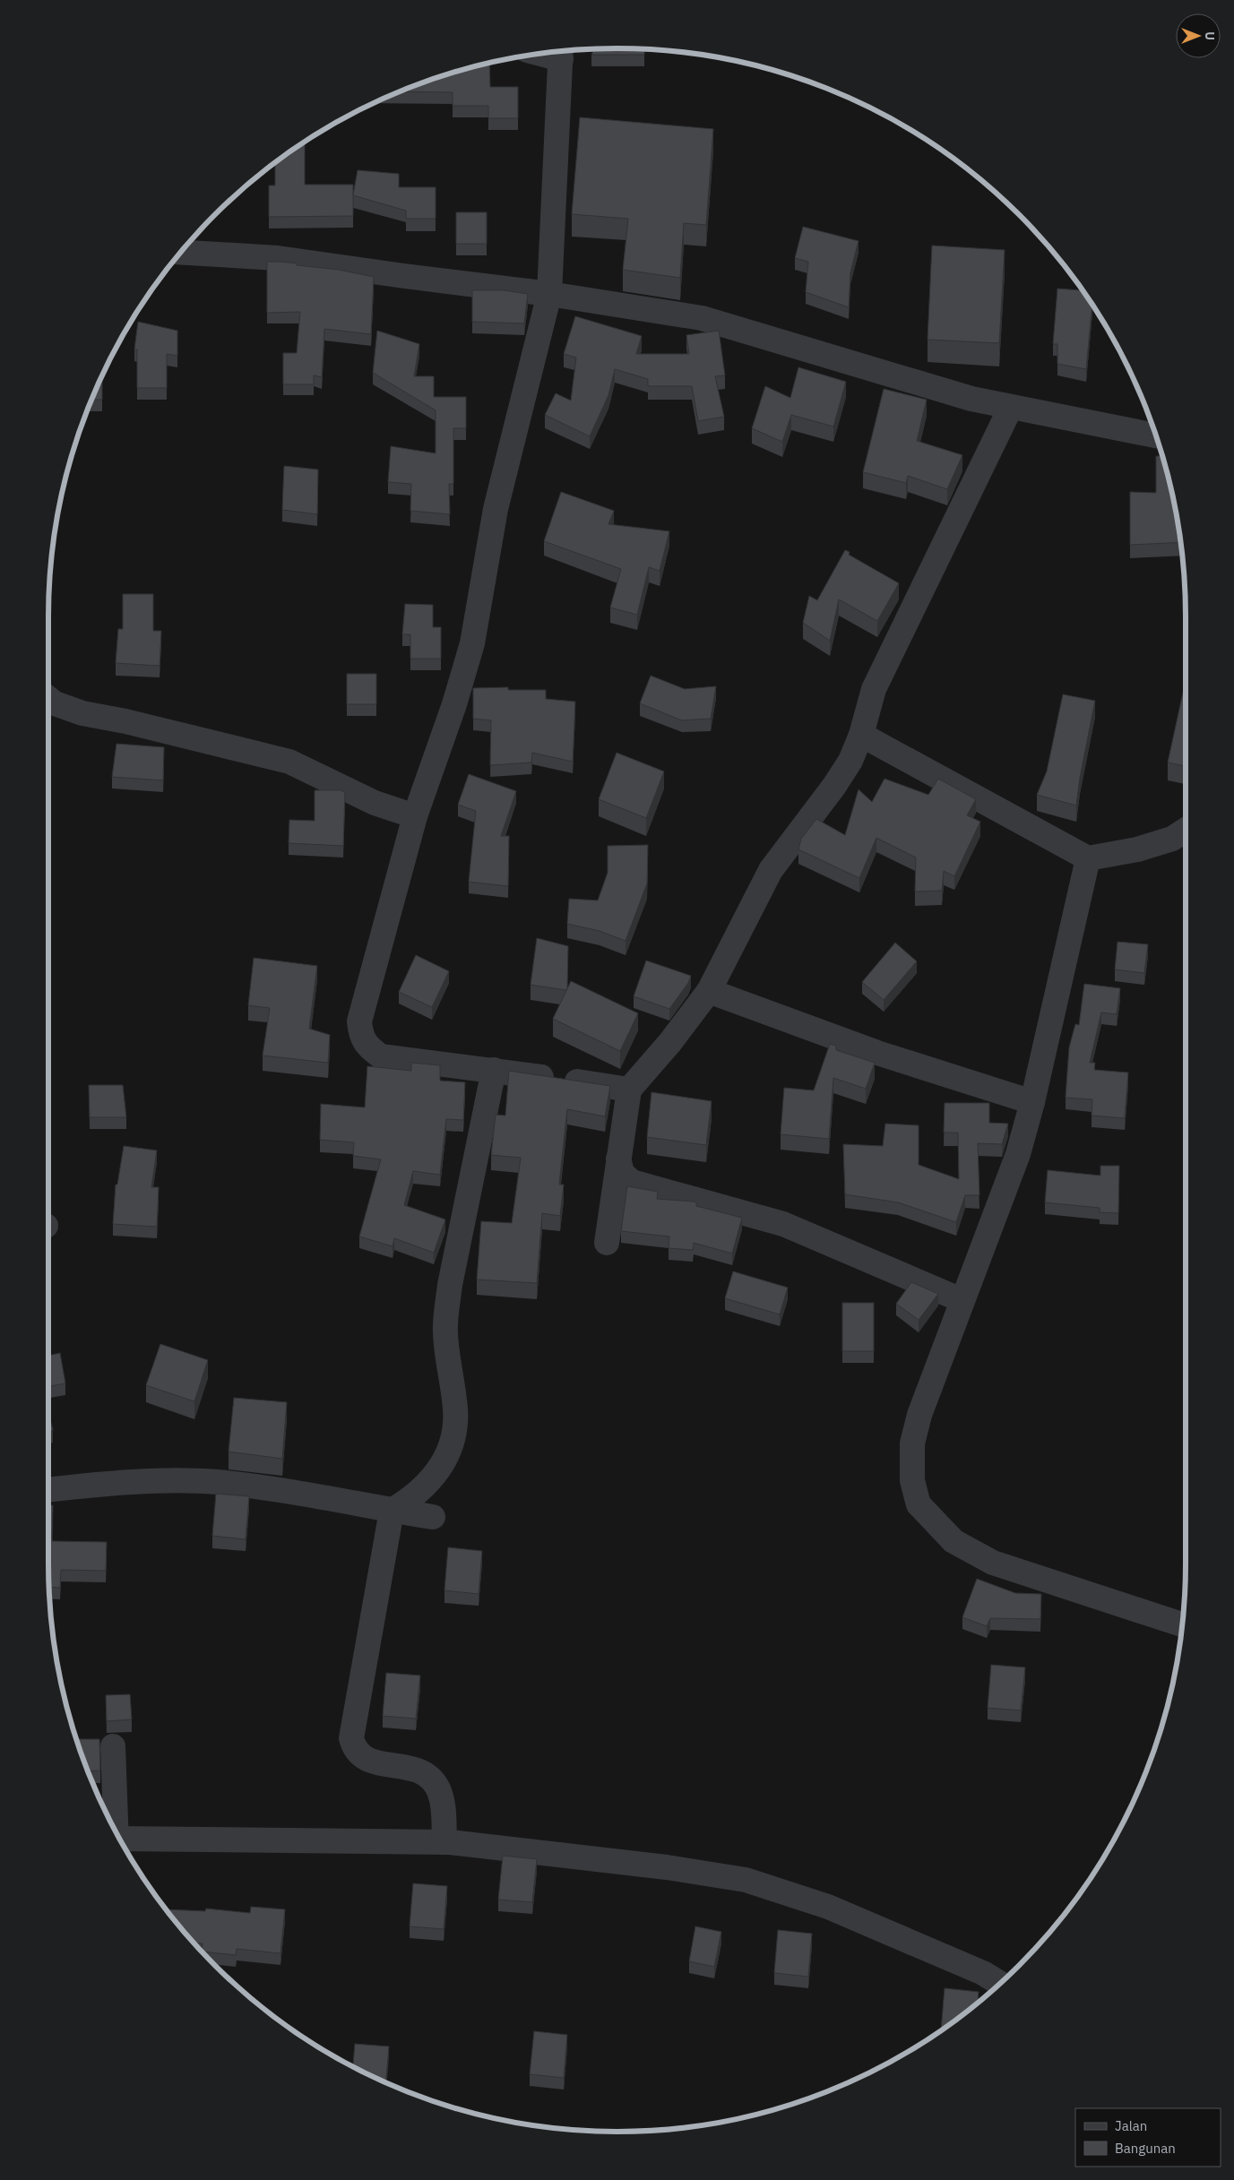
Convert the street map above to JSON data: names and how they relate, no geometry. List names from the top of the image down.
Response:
{
  "legend": ["Jalan", "Bangunan"],
  "north": "right"
}
